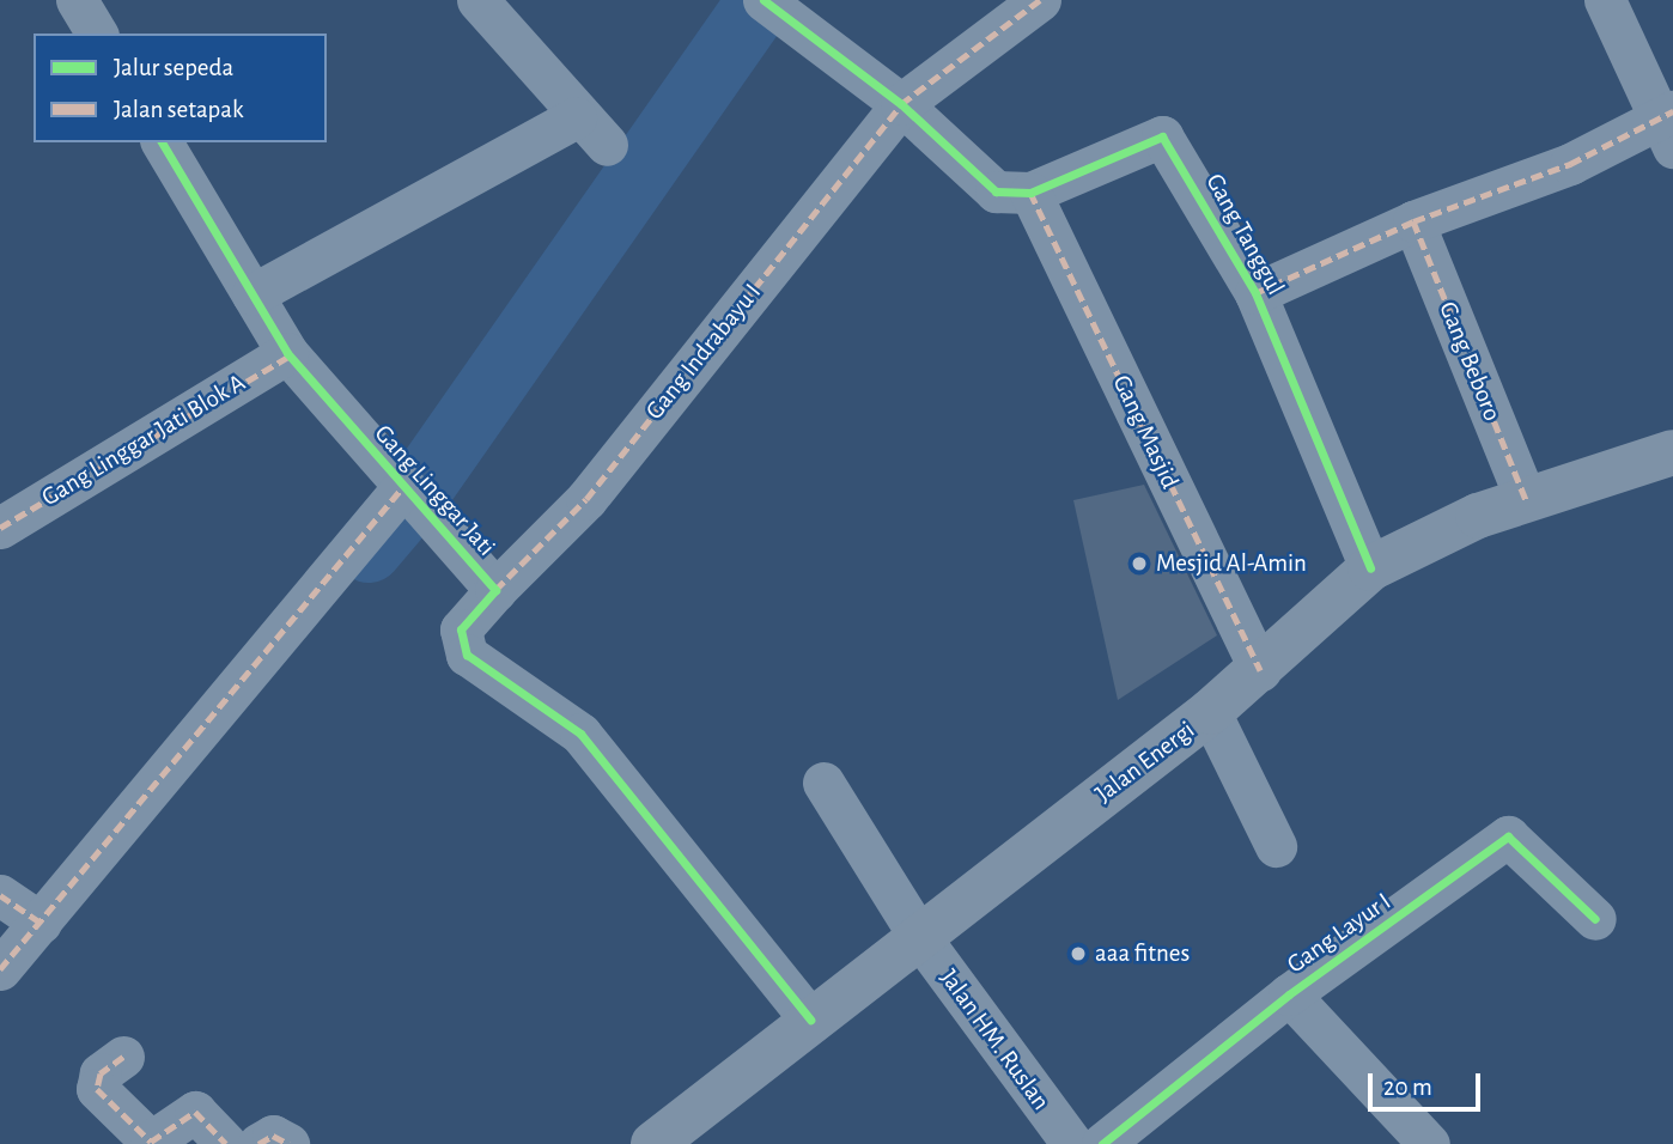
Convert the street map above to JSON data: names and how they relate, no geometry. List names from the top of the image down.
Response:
{
  "streets": {
    "highway": ["Jalan Energi"],
    "street": [
      "Gang Tanggul",
      "Gang Indrabayu I",
      "Gang Beboro",
      "Gang Masjid",
      "Gang Linggar Jati Blok A",
      "Gang Linggar Jati",
      "Gang Layur I",
      "Jalan HM. Ruslan"
    ]
  },
  "crossings": [
    ["Gang Tanggul", "Gang Masjid"],
    ["Gang Tanggul", "Jalan Energi"],
    ["Gang Indrabayu I", "Gang Linggar Jati"],
    ["Gang Beboro", "Jalan Energi"],
    ["Gang Masjid", "Jalan Energi"],
    ["Gang Linggar Jati Blok A", "Gang Linggar Jati"],
    ["Gang Linggar Jati", "Jalan Energi"],
    ["Jalan Energi", "Jalan HM. Ruslan"]
  ],
  "places": ["Mesjid Al-Amin", "aaa fitnes"],
  "legend": ["Jalur sepeda", "Jalan setapak"],
  "scale_bar": "20 m"
}
